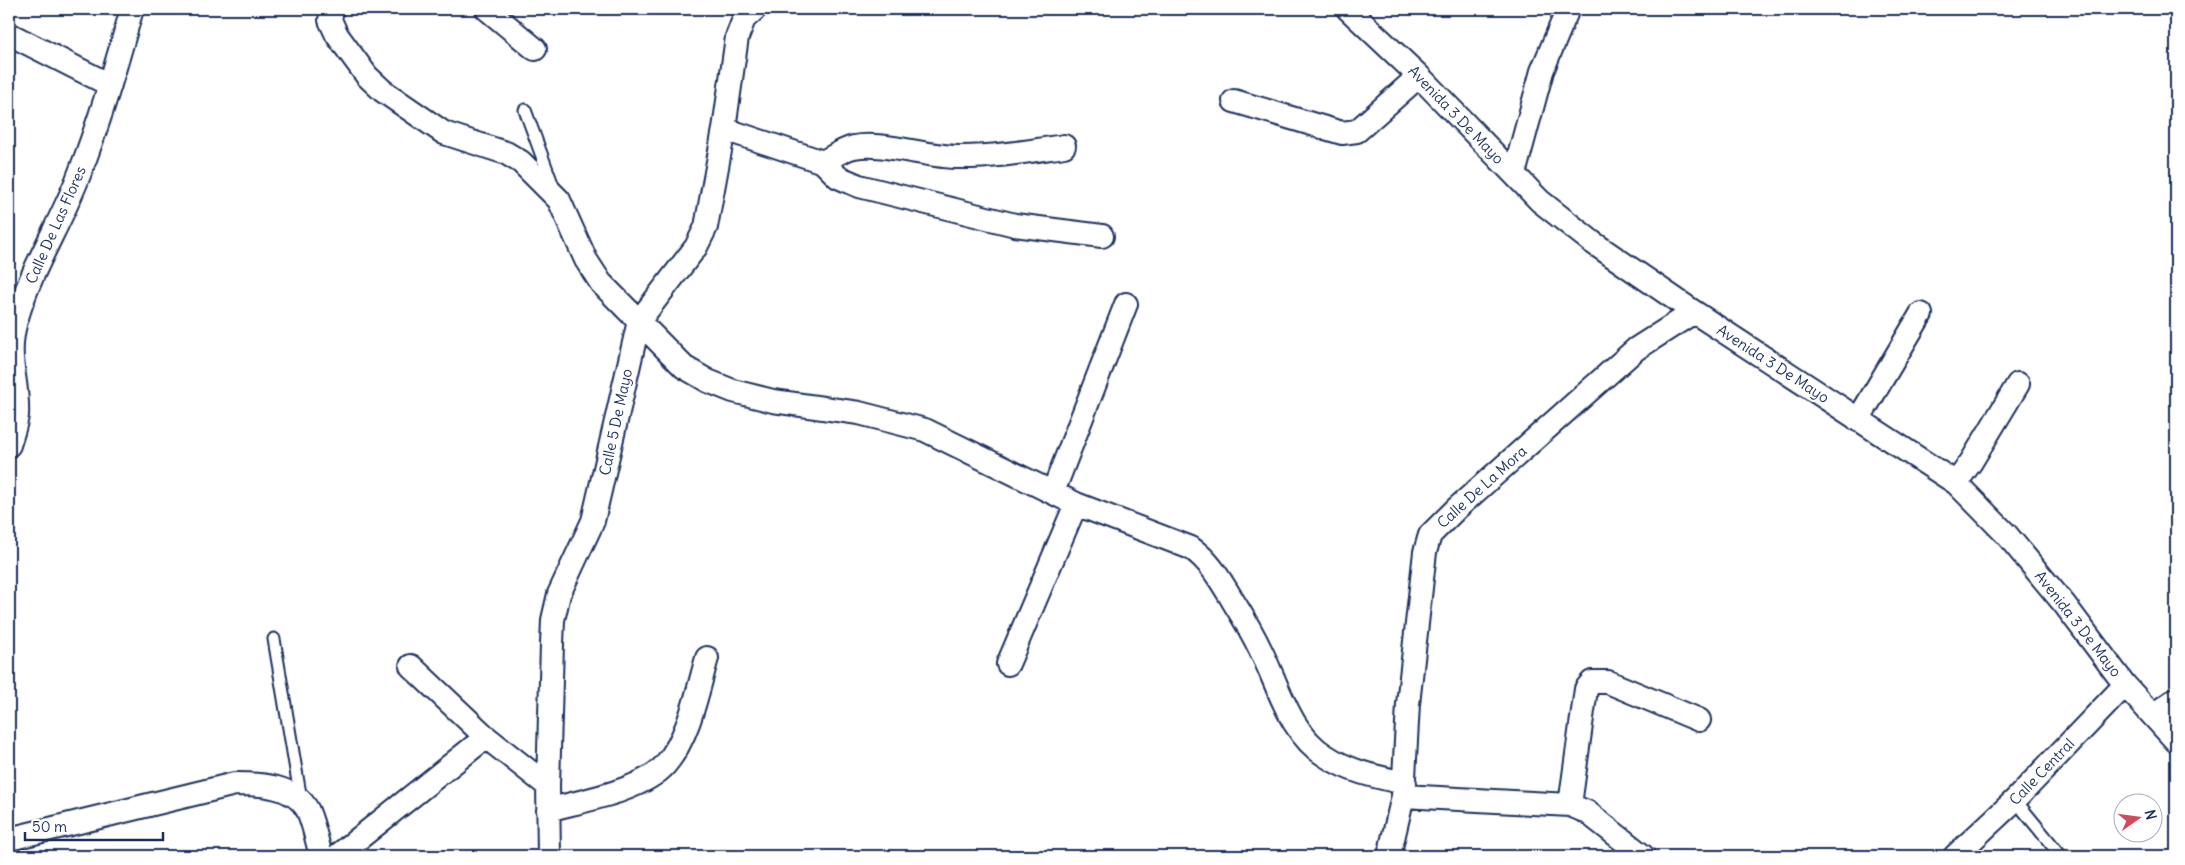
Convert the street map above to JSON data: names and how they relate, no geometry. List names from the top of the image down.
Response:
{
  "streets": {
    "street": [
      "Avenida 3 De Mayo",
      "Calle De Las Flores",
      "Calle 5 De Mayo",
      "Calle De La Mora",
      "Calle Central"
    ]
  },
  "crossings": [
    ["Avenida 3 De Mayo", "Calle De La Mora"],
    ["Avenida 3 De Mayo", "Calle Central"]
  ],
  "scale_bar": "50 m",
  "north": "right"
}
